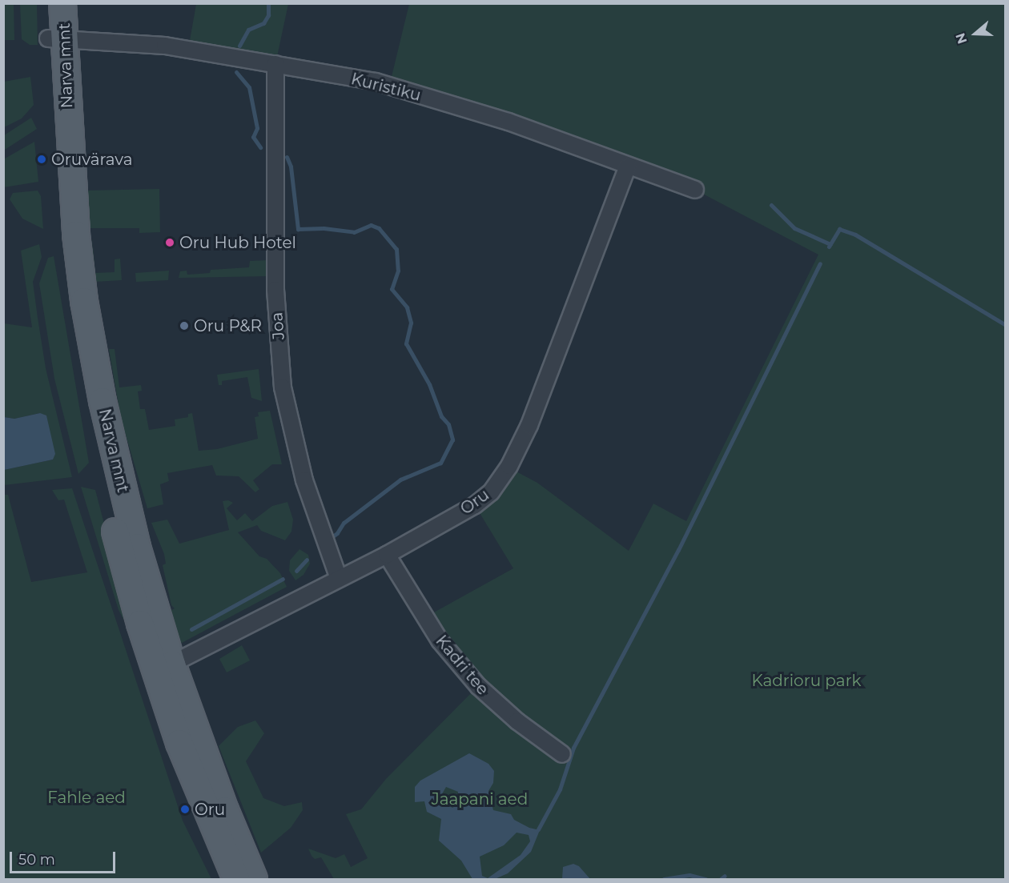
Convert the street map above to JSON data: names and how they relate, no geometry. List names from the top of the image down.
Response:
{
  "streets": {
    "main road": ["Narva mnt"],
    "street": [
      "Kuristiku",
      "Joa",
      "Oru",
      "Kadri tee"
    ]
  },
  "crossings": [
    ["Narva mnt", "Kuristiku"],
    ["Narva mnt", "Oru"],
    ["Kuristiku", "Joa"],
    ["Kuristiku", "Oru"],
    ["Joa", "Oru"],
    ["Oru", "Kadri tee"]
  ],
  "parks": ["Kadrioru park", "Fahle aed", "Jaapani aed"],
  "places": [
    "Oruvärava",
    "Oru Hub Hotel",
    "Oru P&R",
    "Oru"
  ],
  "scale_bar": "50 m",
  "north": "left"
}
